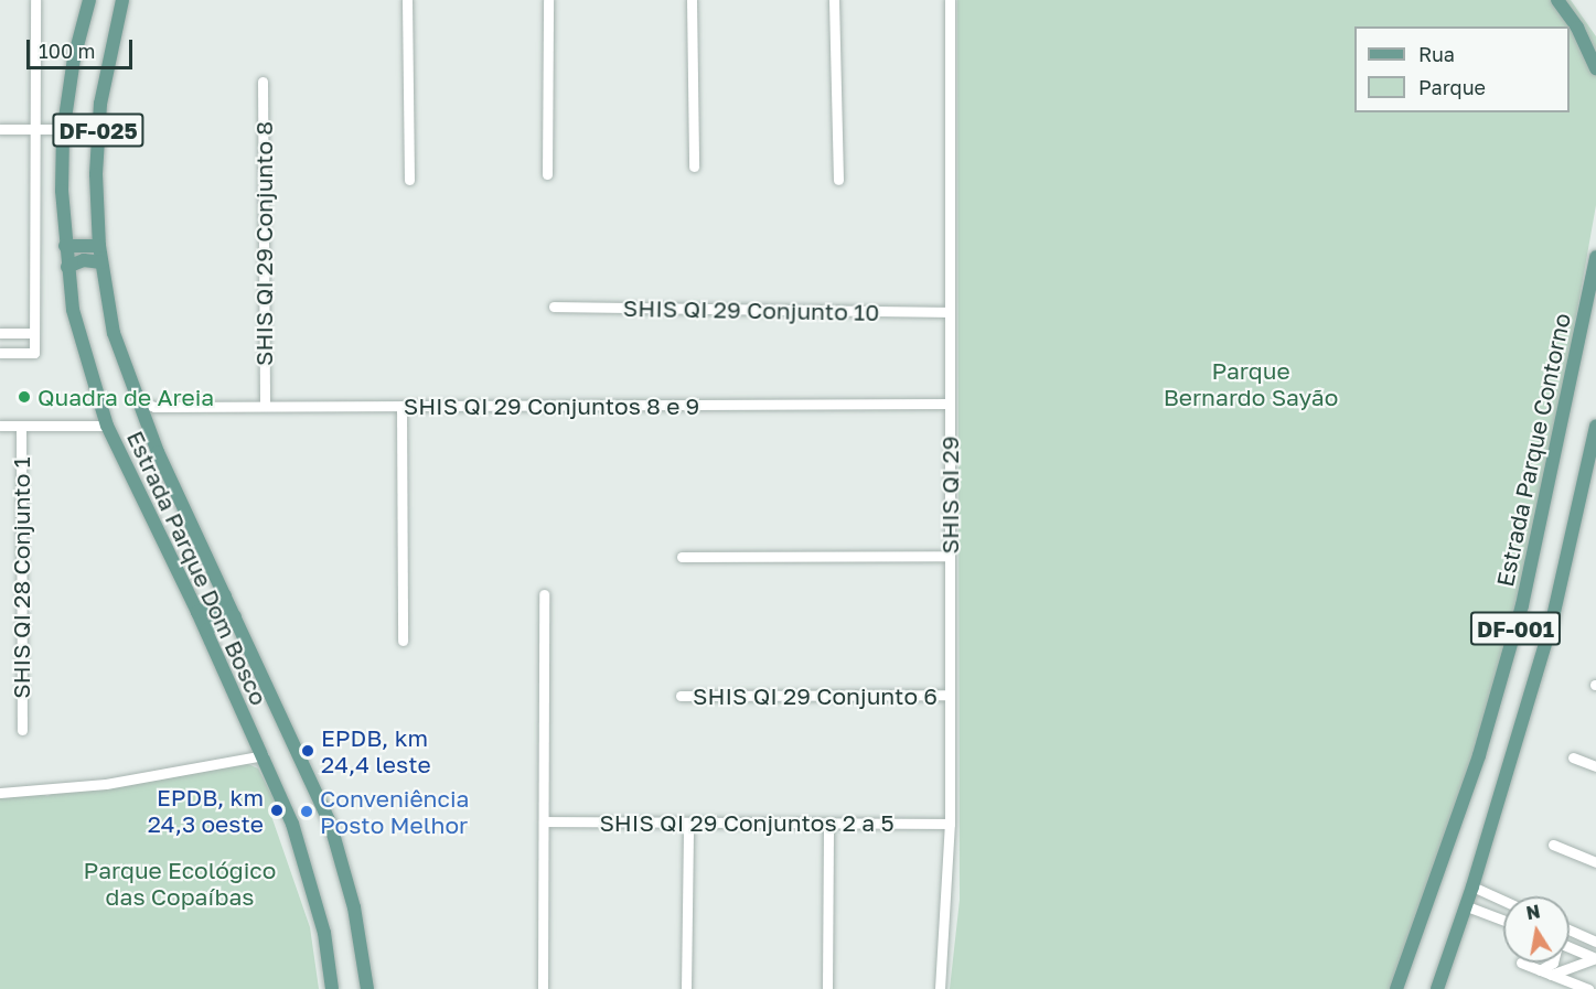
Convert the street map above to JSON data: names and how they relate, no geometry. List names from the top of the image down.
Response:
{
  "streets": {
    "main road": [
      "DF-025",
      "Estrada Parque Contorno",
      "Estrada Parque Dom Bosco",
      "DF-001"
    ],
    "street": [
      "SHIS QI 29 Conjunto 8",
      "SHIS QI 29 Conjunto 10",
      "SHIS QI 29 Conjuntos 8 e 9",
      "SHIS QI 29",
      "SHIS QI 28 Conjunto 1",
      "SHIS QI 29 Conjunto 6",
      "SHIS QI 29 Conjuntos 2 a 5"
    ]
  },
  "crossings": [
    ["SHIS QI 29 Conjunto 8", "SHIS QI 29 Conjuntos 8 e 9"],
    ["SHIS QI 29 Conjunto 10", "SHIS QI 29"],
    ["SHIS QI 29 Conjuntos 8 e 9", "SHIS QI 29"],
    ["SHIS QI 29 Conjuntos 8 e 9", "Estrada Parque Dom Bosco"],
    ["SHIS QI 29", "SHIS QI 29 Conjunto 6"],
    ["SHIS QI 29", "SHIS QI 29 Conjuntos 2 a 5"]
  ],
  "parks": ["Parque Bernardo Sayão", "Parque Ecológico das Copaíbas"],
  "places": [
    "Quadra de Areia",
    "EPDB, km 24,4 leste",
    "EPDB, km 24,3 oeste",
    "Conveniência Posto Melhor"
  ],
  "legend": ["Rua", "Parque"],
  "scale_bar": "100 m",
  "north": "top"
}
